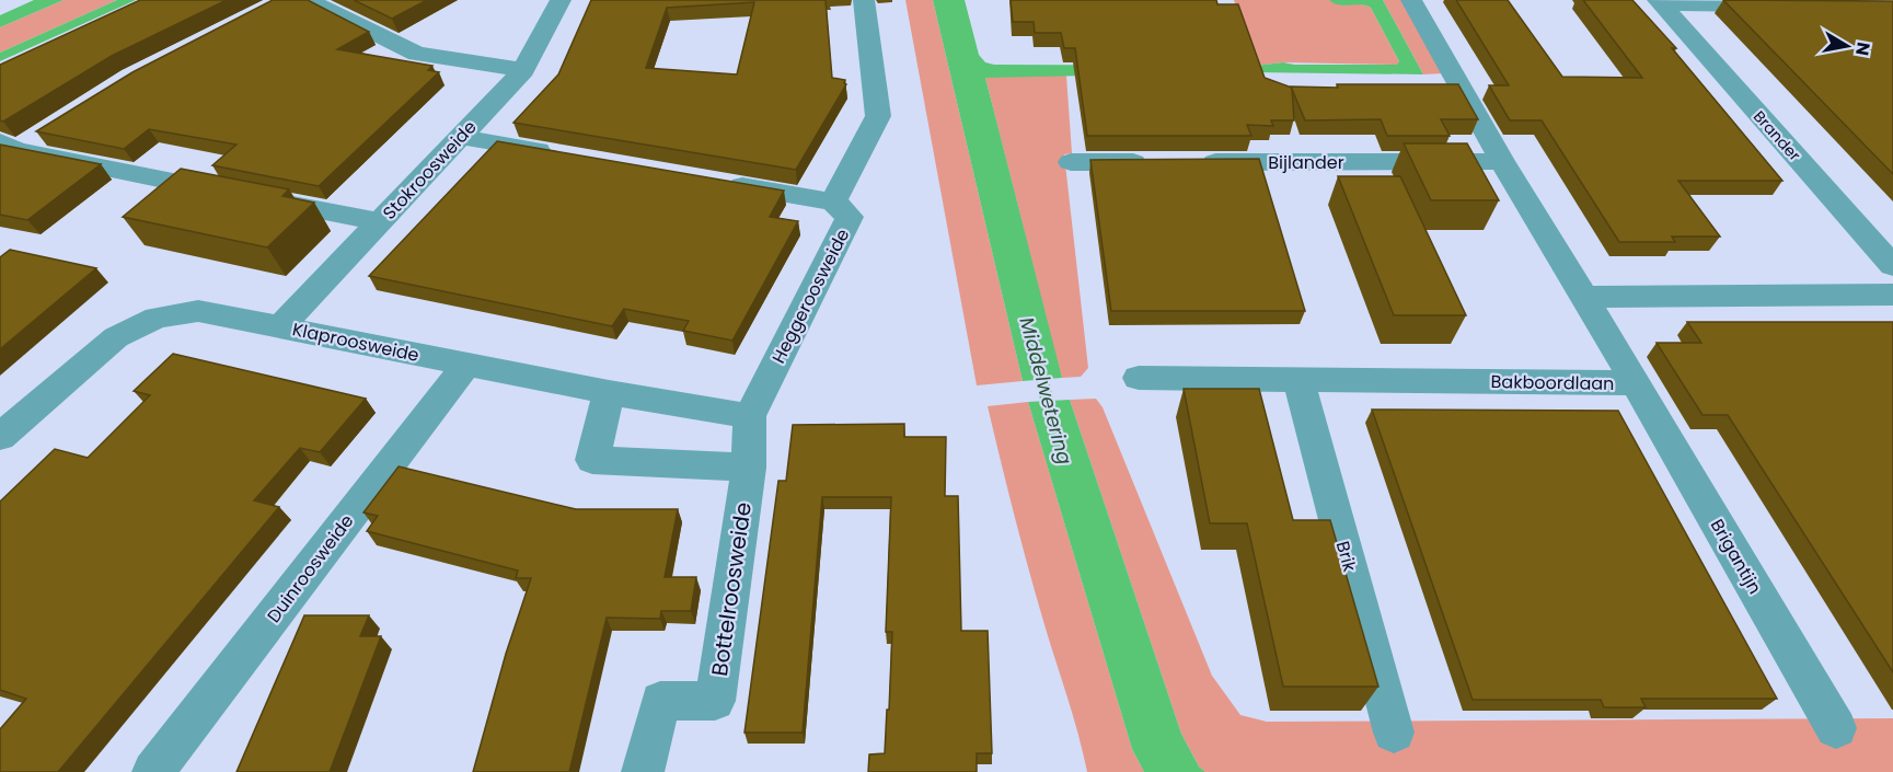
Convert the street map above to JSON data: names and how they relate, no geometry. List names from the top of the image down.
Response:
{
  "streets": {
    "street": [
      "Brander",
      "Bijlander",
      "Stokroosweide",
      "Heggeroosweide",
      "Klaproosweide",
      "Bakboordlaan",
      "Brik",
      "Brigantijn",
      "Duinroosweide",
      "Bottelroosweide"
    ]
  },
  "crossings": [
    ["Stokroosweide", "Klaproosweide"],
    ["Heggeroosweide", "Klaproosweide"],
    ["Heggeroosweide", "Bottelroosweide"],
    ["Klaproosweide", "Duinroosweide"],
    ["Klaproosweide", "Bottelroosweide"],
    ["Bakboordlaan", "Brik"],
    ["Bakboordlaan", "Brigantijn"]
  ],
  "water": ["Middelwetering"],
  "north": "right"
}
